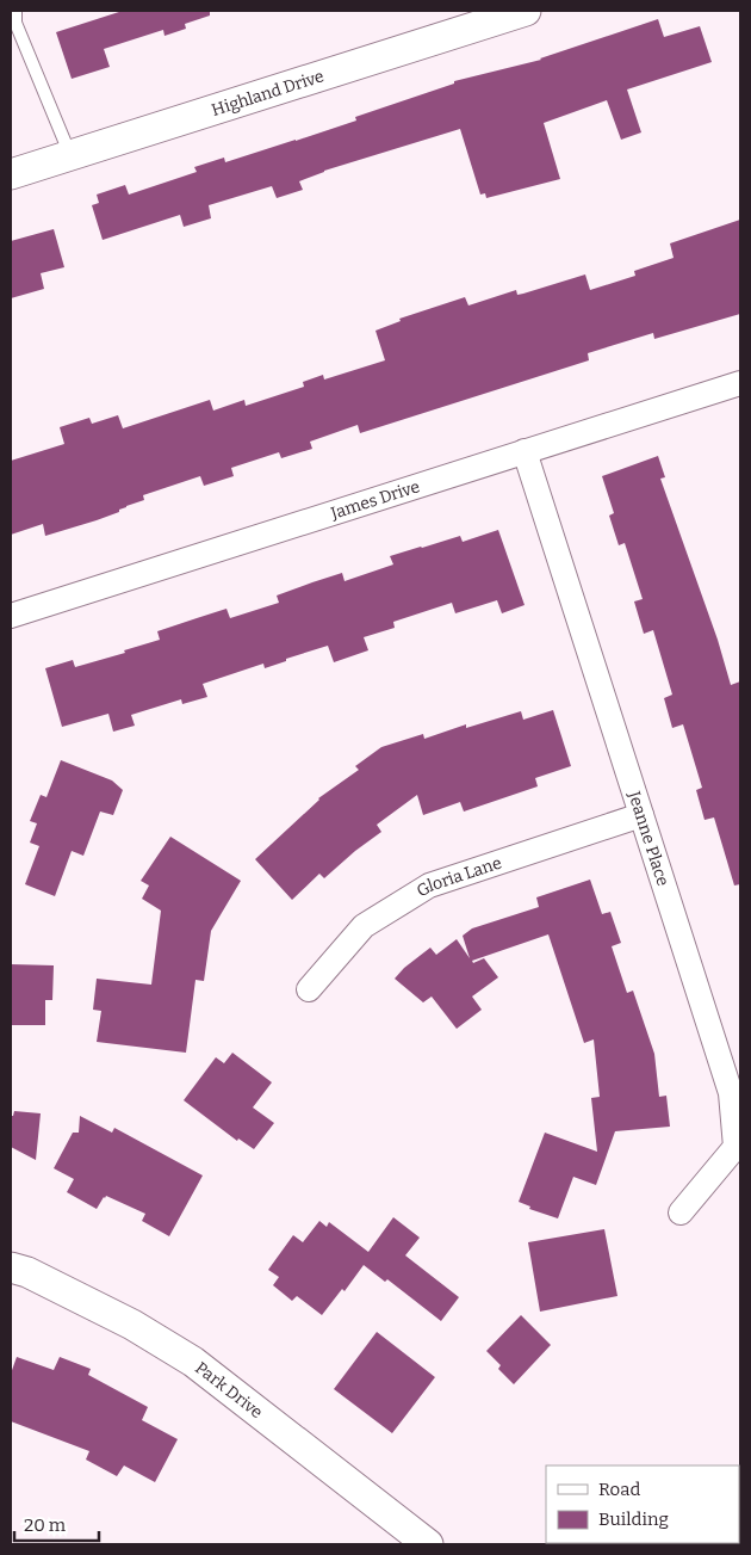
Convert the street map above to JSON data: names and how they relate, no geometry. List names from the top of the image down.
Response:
{
  "streets": {
    "street": [
      "Highland Drive",
      "James Drive",
      "Jeanne Place",
      "Gloria Lane",
      "Park Drive"
    ]
  },
  "crossings": [
    ["James Drive", "Jeanne Place"],
    ["Jeanne Place", "Gloria Lane"]
  ],
  "legend": ["Road", "Building"],
  "scale_bar": "20 m"
}
